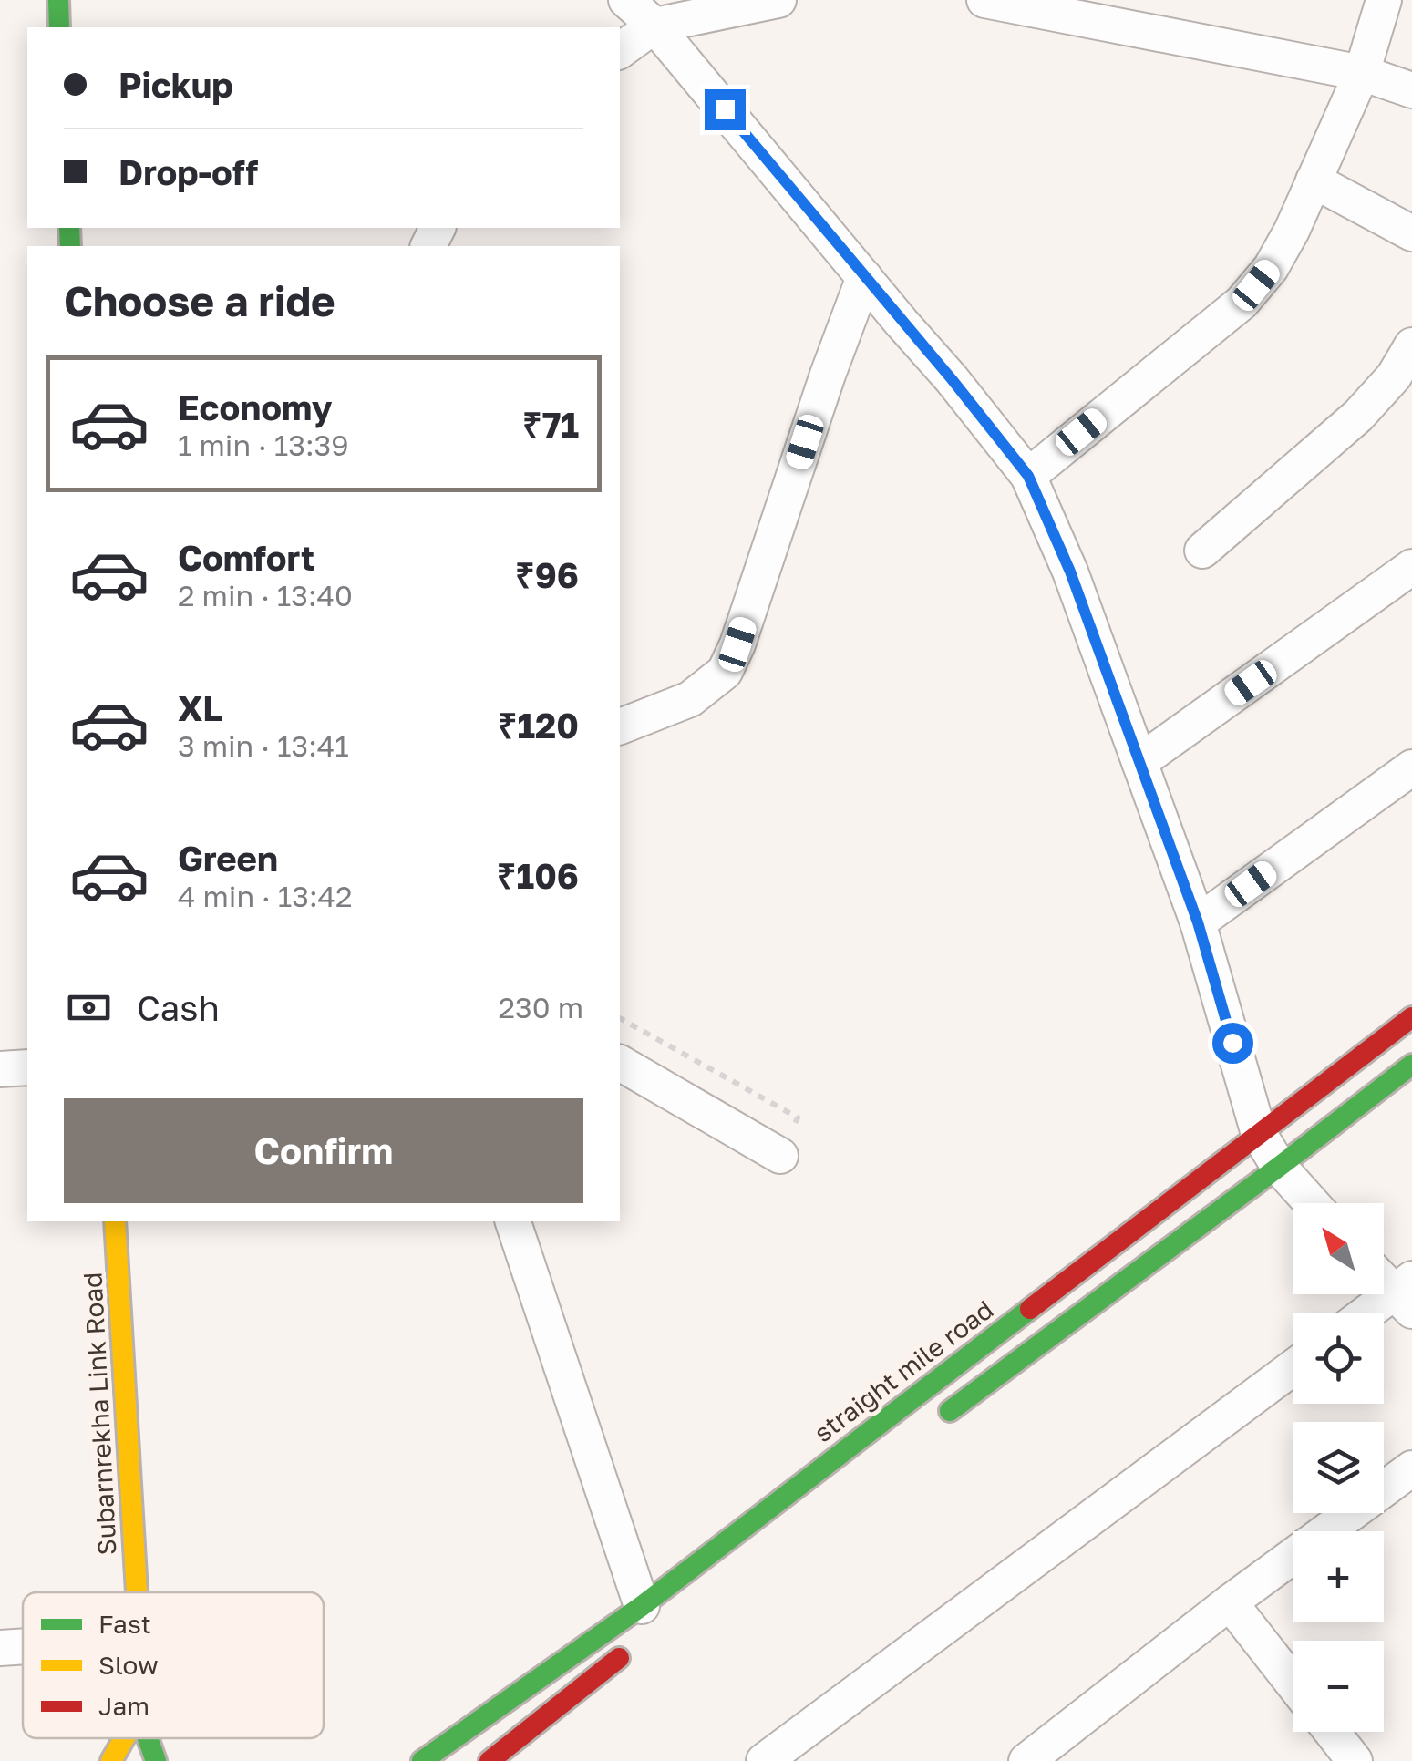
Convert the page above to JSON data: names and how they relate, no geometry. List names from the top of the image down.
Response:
{
  "streets": {
    "street": ["straight mile road", "Subarnrekha Link Road"]
  },
  "legend": ["Fast", "Slow", "Jam"],
  "north": "top left",
  "page": {
    "banner": ["Pickup", "Drop-off"],
    "heading": "Choose a ride",
    "list": [
      {
        "name": "Economy",
        "note": "1 min · 13:39",
        "value": "₹71"
      },
      {
        "name": "Comfort",
        "note": "2 min · 13:40",
        "value": "₹96"
      },
      {
        "name": "XL",
        "note": "3 min · 13:41",
        "value": "₹120"
      },
      {
        "name": "Green",
        "note": "4 min · 13:42",
        "value": "₹106"
      }
    ],
    "pay": ["Cash", "230 m"],
    "buttons": "Confirm",
    "map_buttons": ["+", "−"]
  }
}
